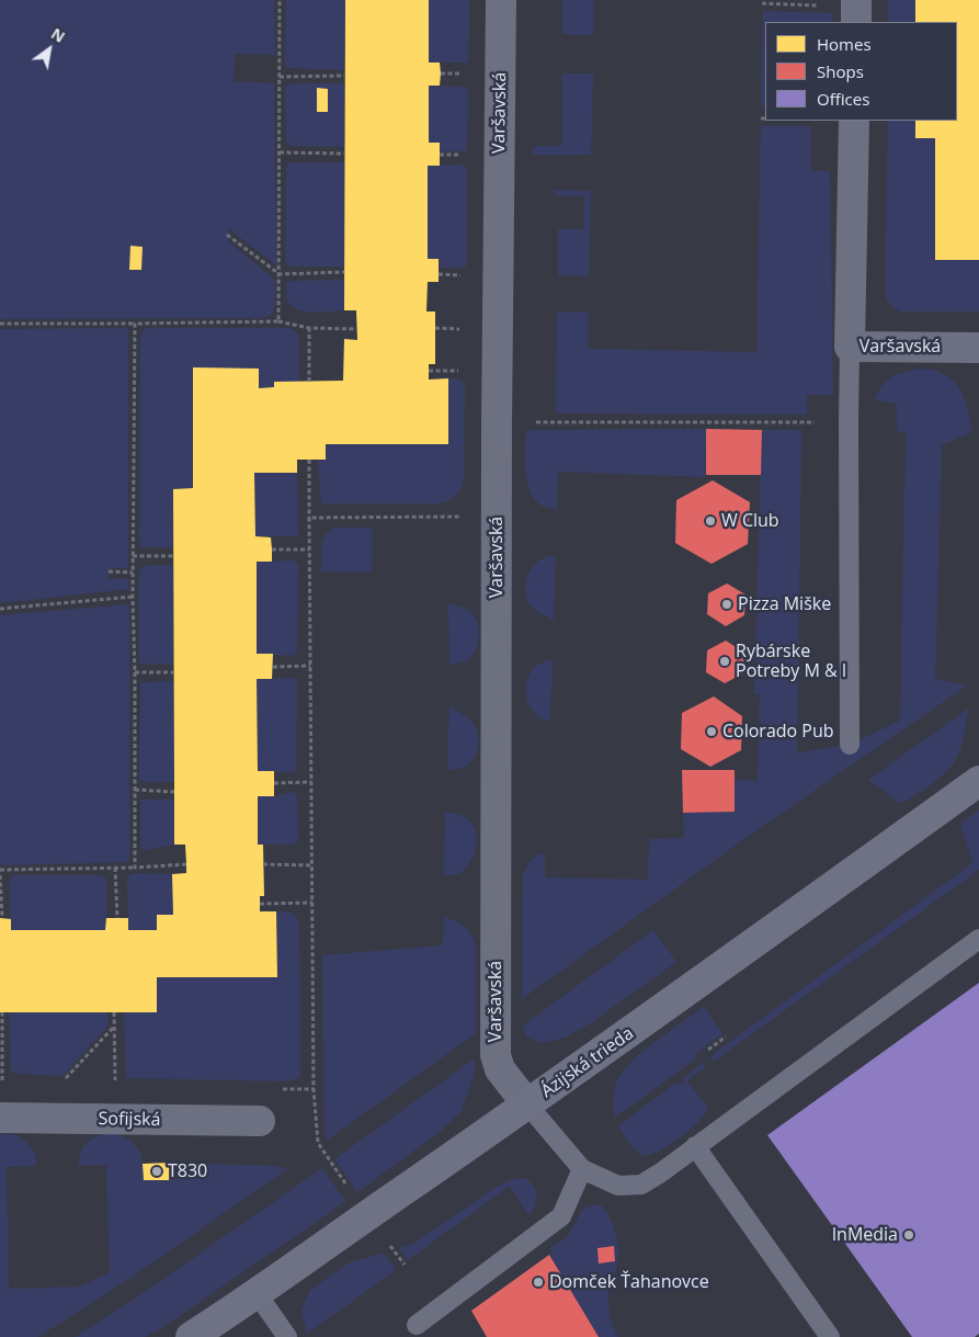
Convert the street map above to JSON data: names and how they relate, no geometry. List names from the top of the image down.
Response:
{
  "streets": {
    "street": ["Varšavská", "Ázijská trieda", "Sofijská"]
  },
  "crossings": [
    ["Varšavská", "Ázijská trieda"]
  ],
  "places": [
    "W Club",
    "Pizza Miške",
    "Rybárske Potreby M & I",
    "Colorado Pub",
    "T830",
    "InMedia",
    "Domček Ťahanovce"
  ],
  "legend": ["Homes", "Shops", "Offices"],
  "north": "top right"
}
